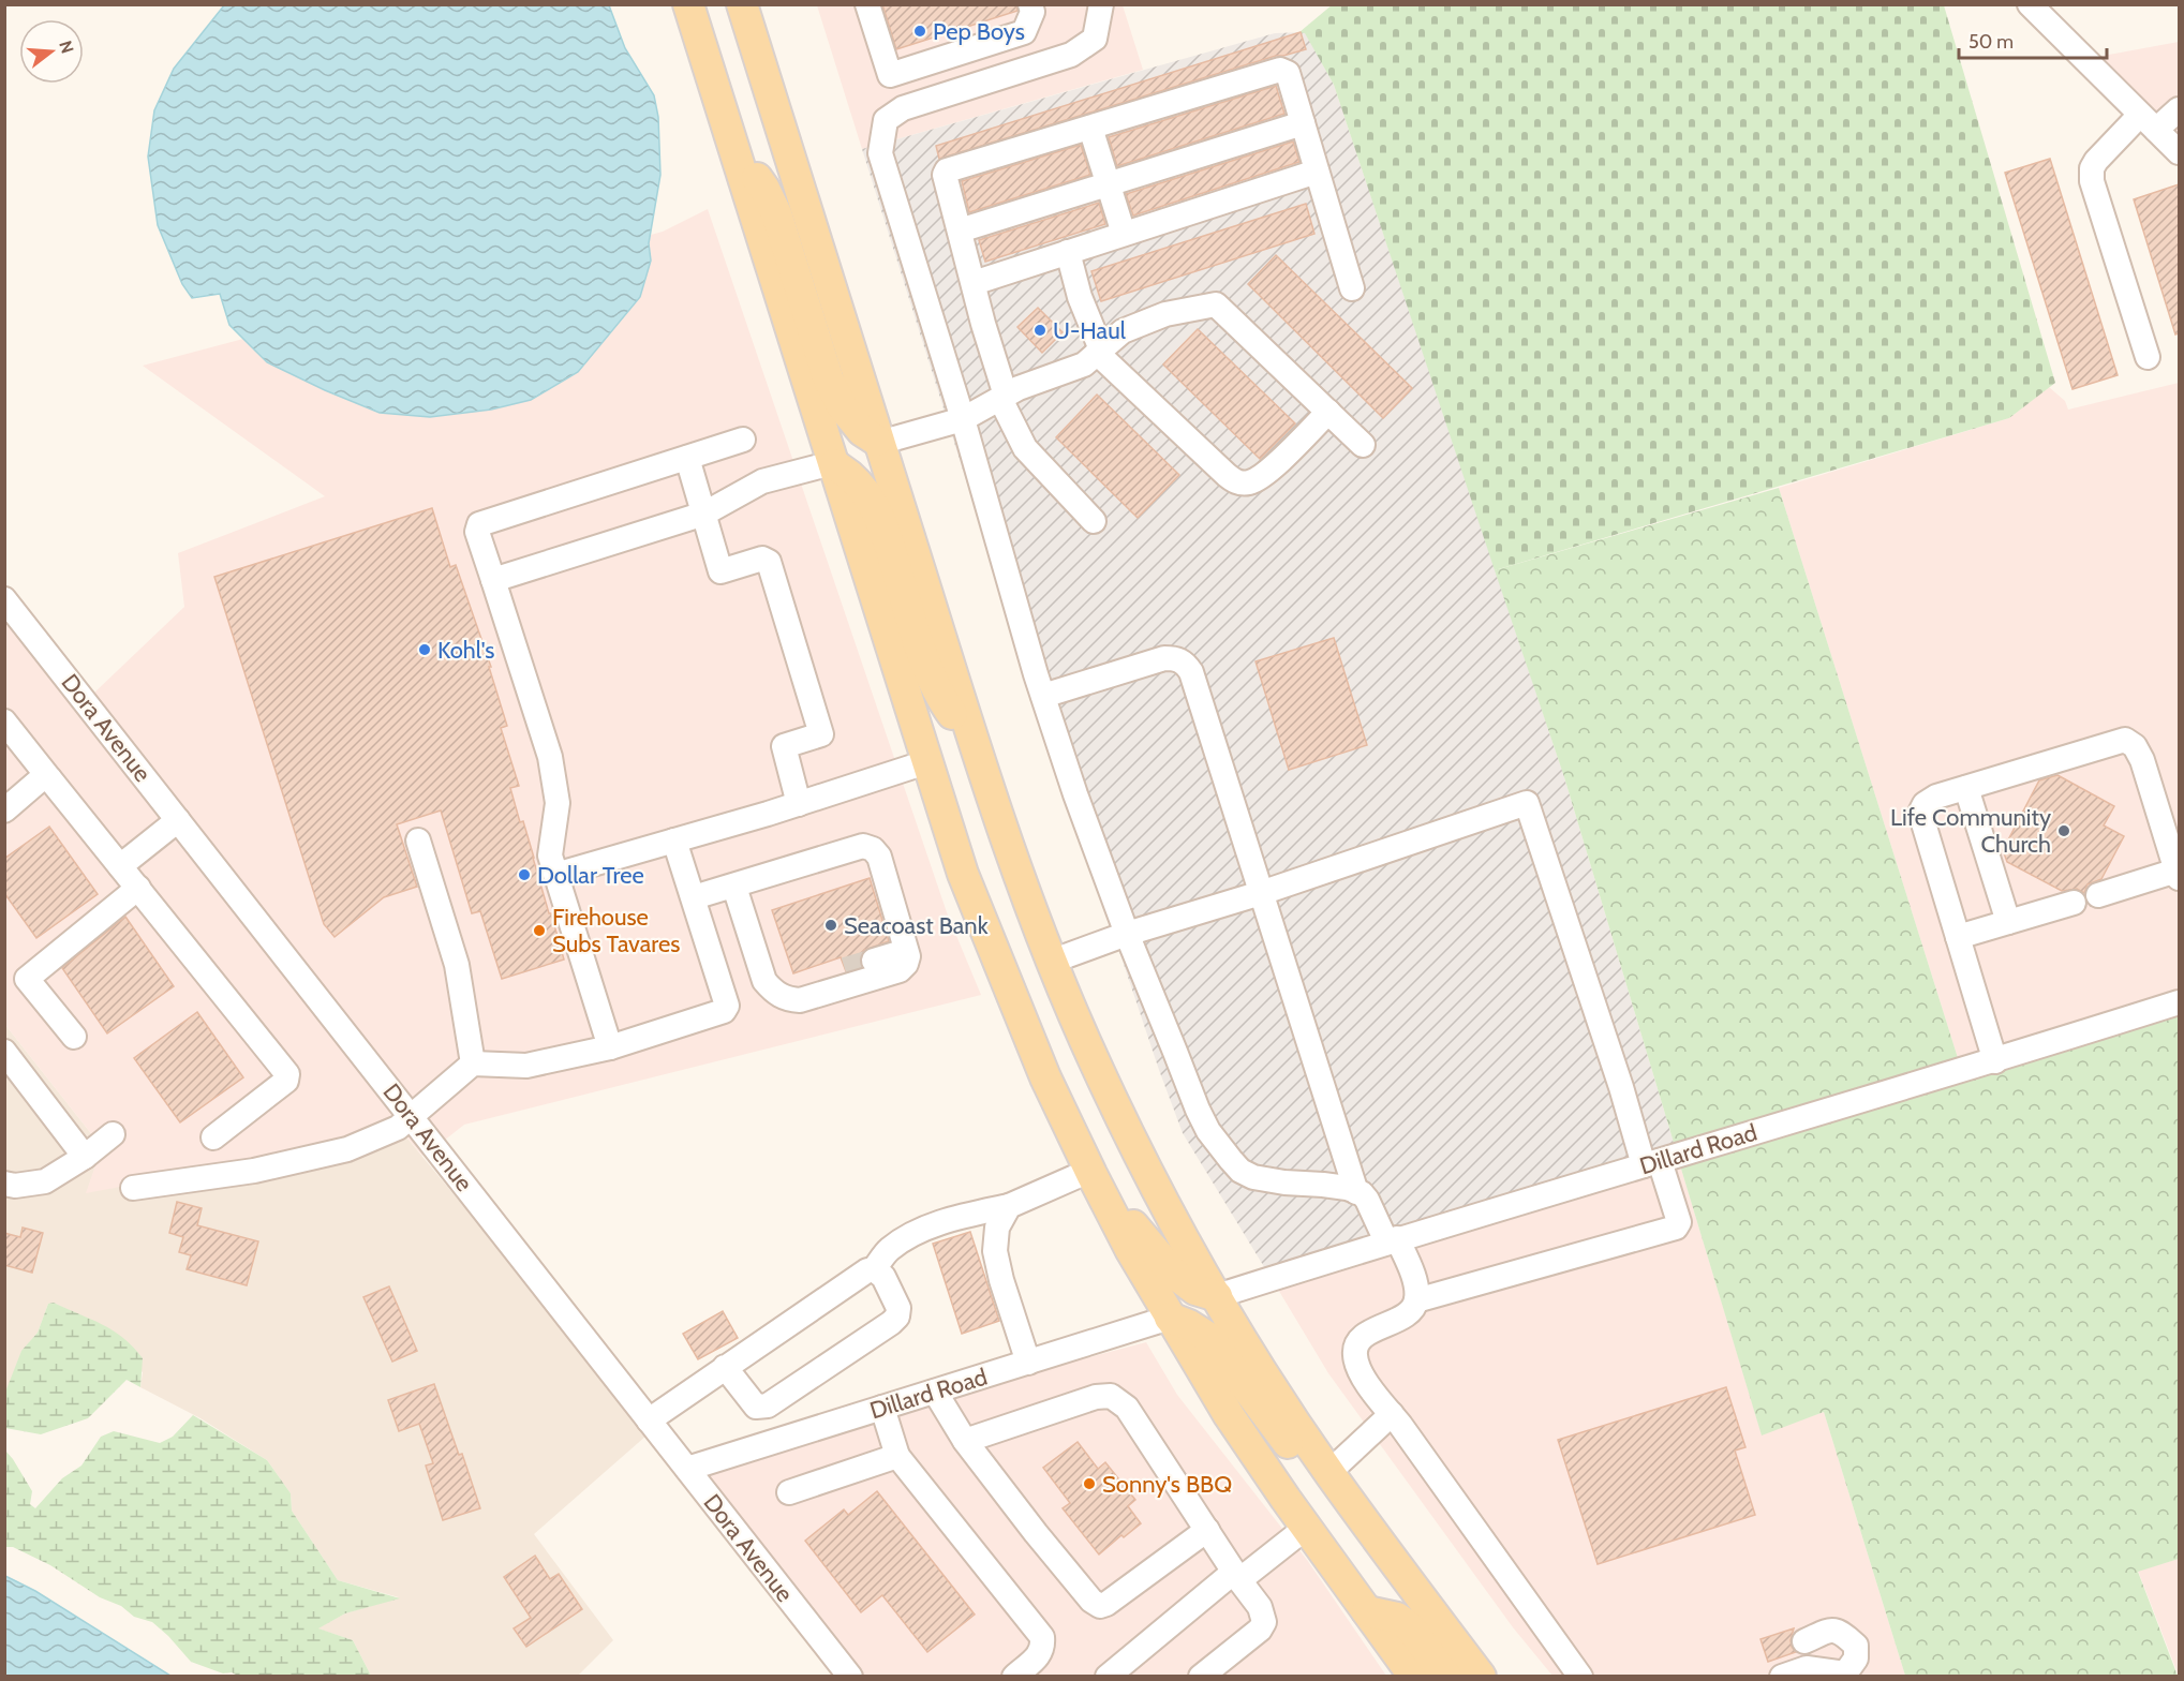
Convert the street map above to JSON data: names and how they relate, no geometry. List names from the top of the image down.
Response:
{
  "streets": {
    "street": ["Dora Avenue", "Dillard Road"]
  },
  "crossings": [
    ["Dora Avenue", "Dillard Road"]
  ],
  "places": [
    "Pep Boys",
    "U-Haul",
    "Kohl's",
    "Life Community Church",
    "Dollar Tree",
    "Seacoast Bank",
    "Firehouse Subs Tavares",
    "Sonny's BBQ"
  ],
  "scale_bar": "50 m",
  "north": "right"
}
